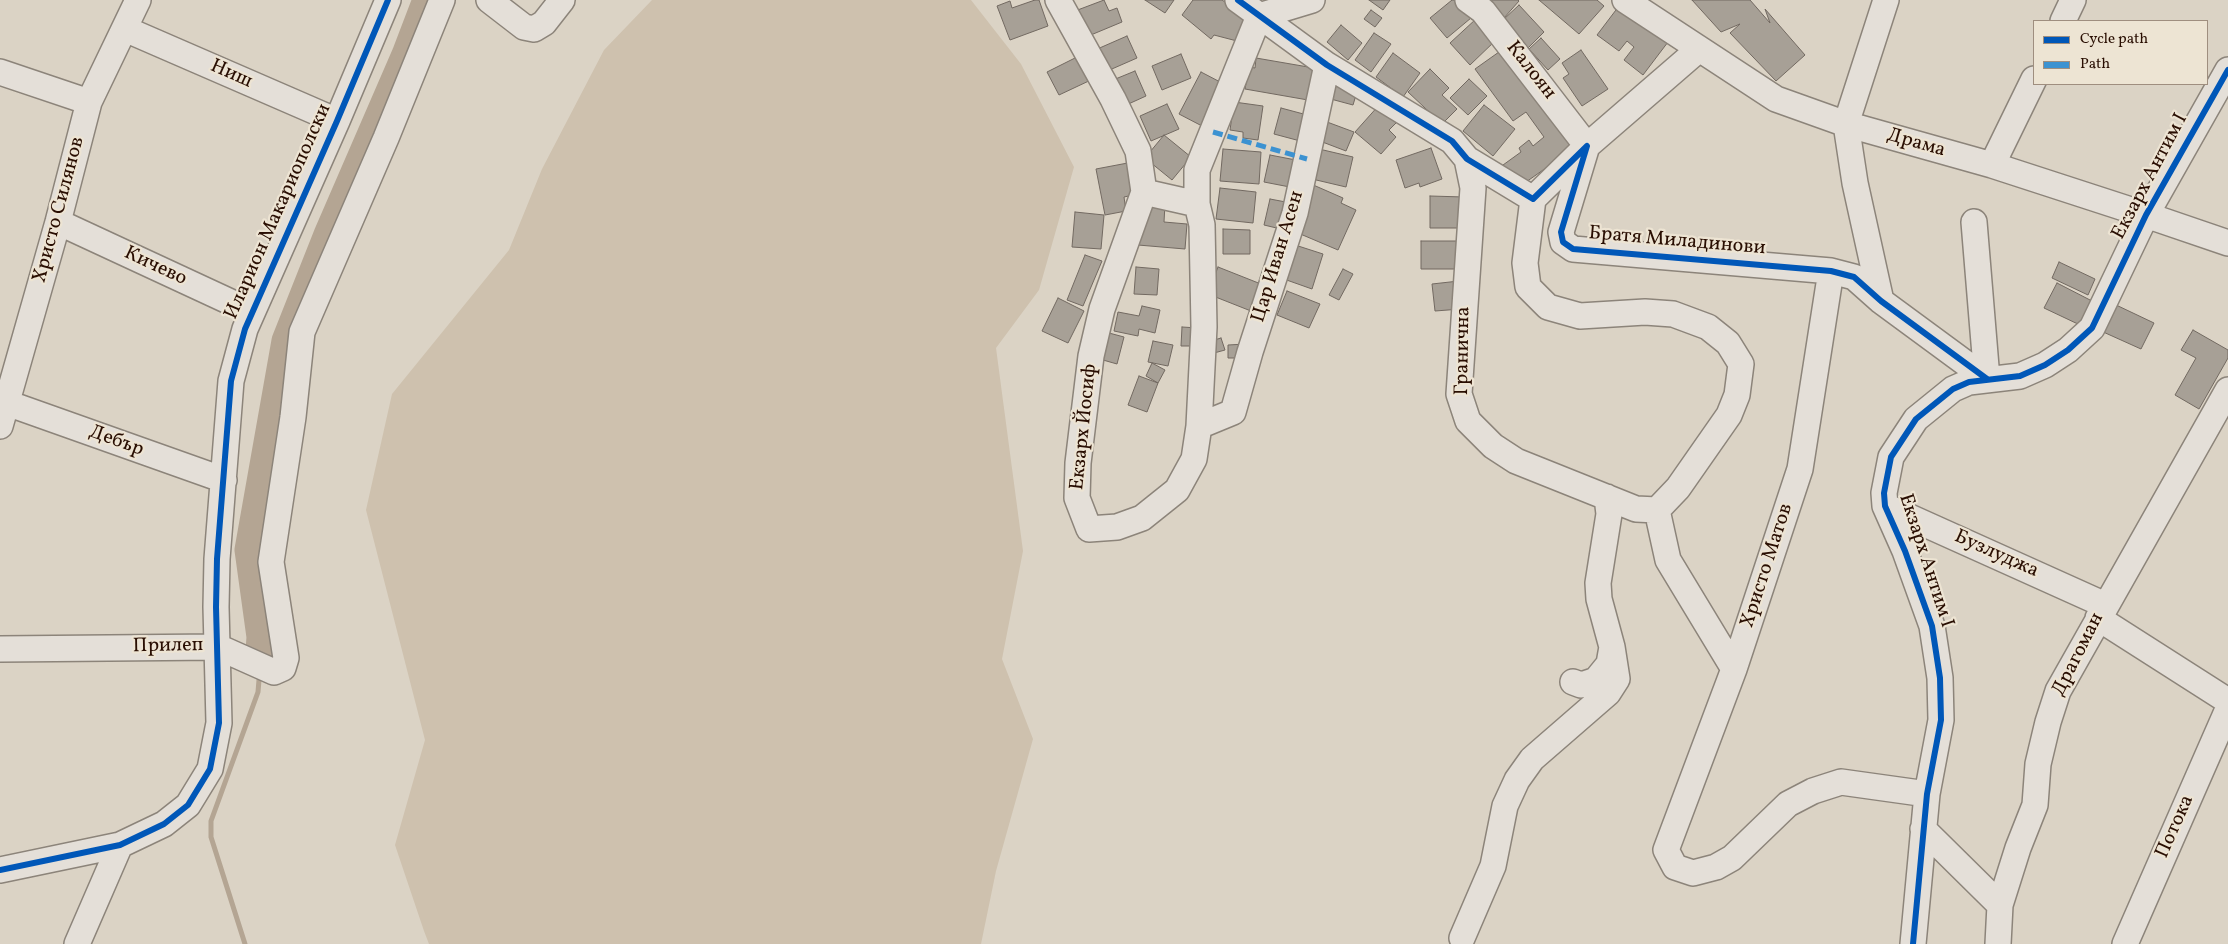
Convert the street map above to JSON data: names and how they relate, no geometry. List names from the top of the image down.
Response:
{
  "streets": {
    "street": [
      "Калоян",
      "Ниш",
      "Драма",
      "Екзарх Антим I",
      "Христо Силянов",
      "Иларион Макариополски",
      "Братя Миладинови",
      "Цар Иван Асен",
      "Кичево",
      "Гранична",
      "Екзарх Йосиф",
      "Дебър",
      "Бузлуджа",
      "Христо Матов",
      "Прилеп",
      "Драгоман",
      "Потока"
    ]
  },
  "crossings": [
    ["Калоян", "Братя Миладинови"],
    ["Ниш", "Христо Силянов"],
    ["Ниш", "Иларион Макариополски"],
    ["Драма", "Екзарх Антим I"],
    ["Екзарх Антим I", "Братя Миладинови"],
    ["Екзарх Антим I", "Бузлуджа"],
    ["Екзарх Антим I", "Христо Матов"],
    ["Христо Силянов", "Кичево"],
    ["Христо Силянов", "Дебър"],
    ["Иларион Макариополски", "Кичево"],
    ["Иларион Макариополски", "Дебър"],
    ["Иларион Макариополски", "Прилеп"],
    ["Братя Миладинови", "Христо Матов"],
    ["Цар Иван Асен", "Екзарх Йосиф"],
    ["Бузлуджа", "Драгоман"]
  ],
  "legend": ["Cycle path", "Path"]
}
